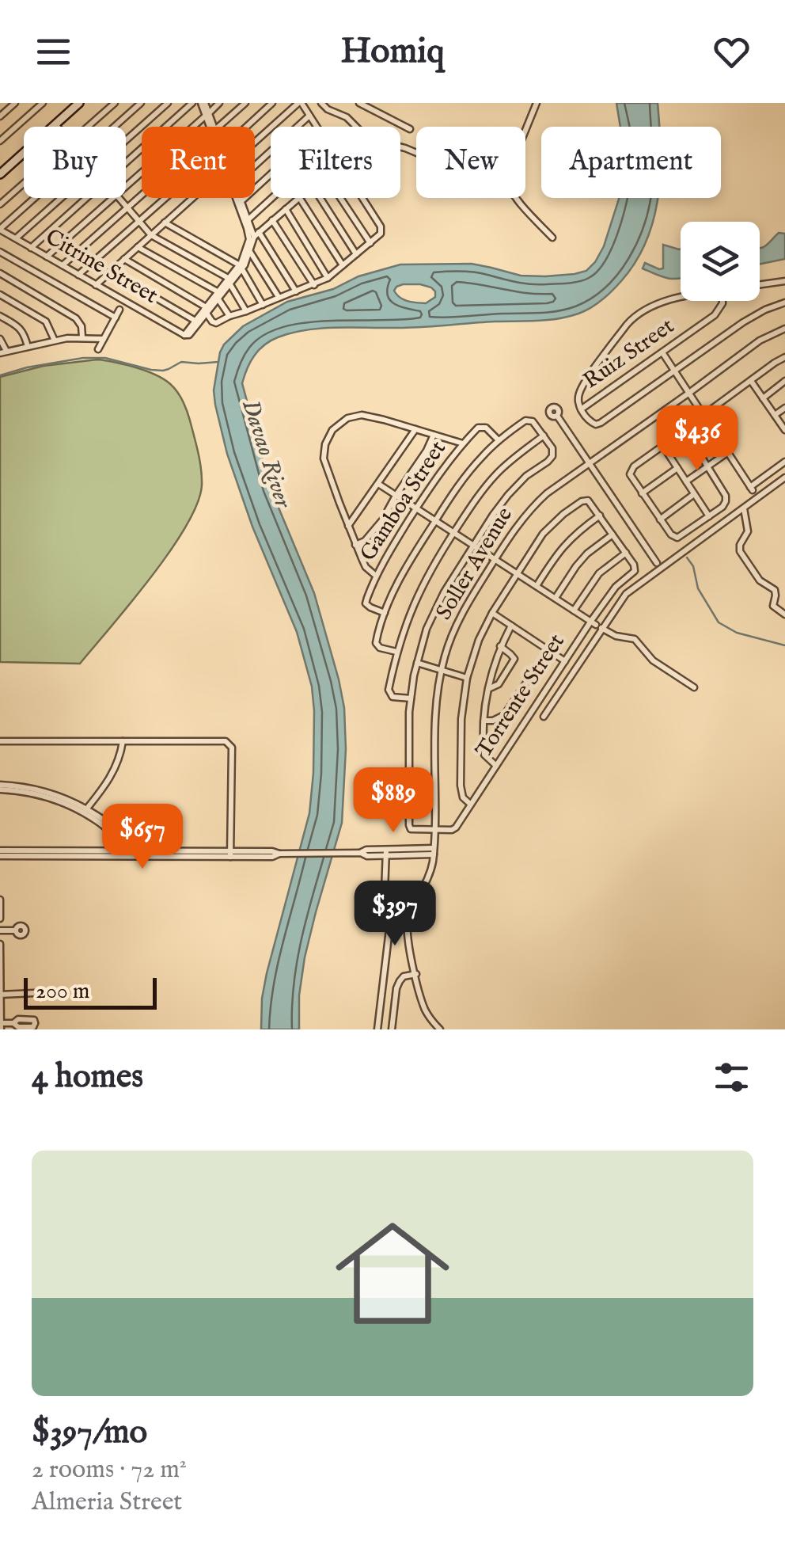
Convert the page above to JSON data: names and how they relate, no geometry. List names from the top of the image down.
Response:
{
  "streets": {
    "street": [
      "Citrine Street",
      "Ruiz Street",
      "Gamboa Street",
      "Soller Avenue",
      "Torrente Street"
    ]
  },
  "crossings": [
    ["Soller Avenue", "Torrente Street"]
  ],
  "water": ["Davao River"],
  "scale_bar": "200 m",
  "page": {
    "header": "Homiq",
    "chip": [
      "Buy",
      "Rent",
      "Filters",
      "New",
      "Apartment"
    ],
    "price": [
      "$436",
      "$889",
      "$657",
      "$397"
    ],
    "scale": "200 m",
    "heading": "4 homes",
    "list": [
      {
        "name": "$397/mo",
        "note": "2 rooms · 72 m² · Almeria Street"
      }
    ]
  }
}
